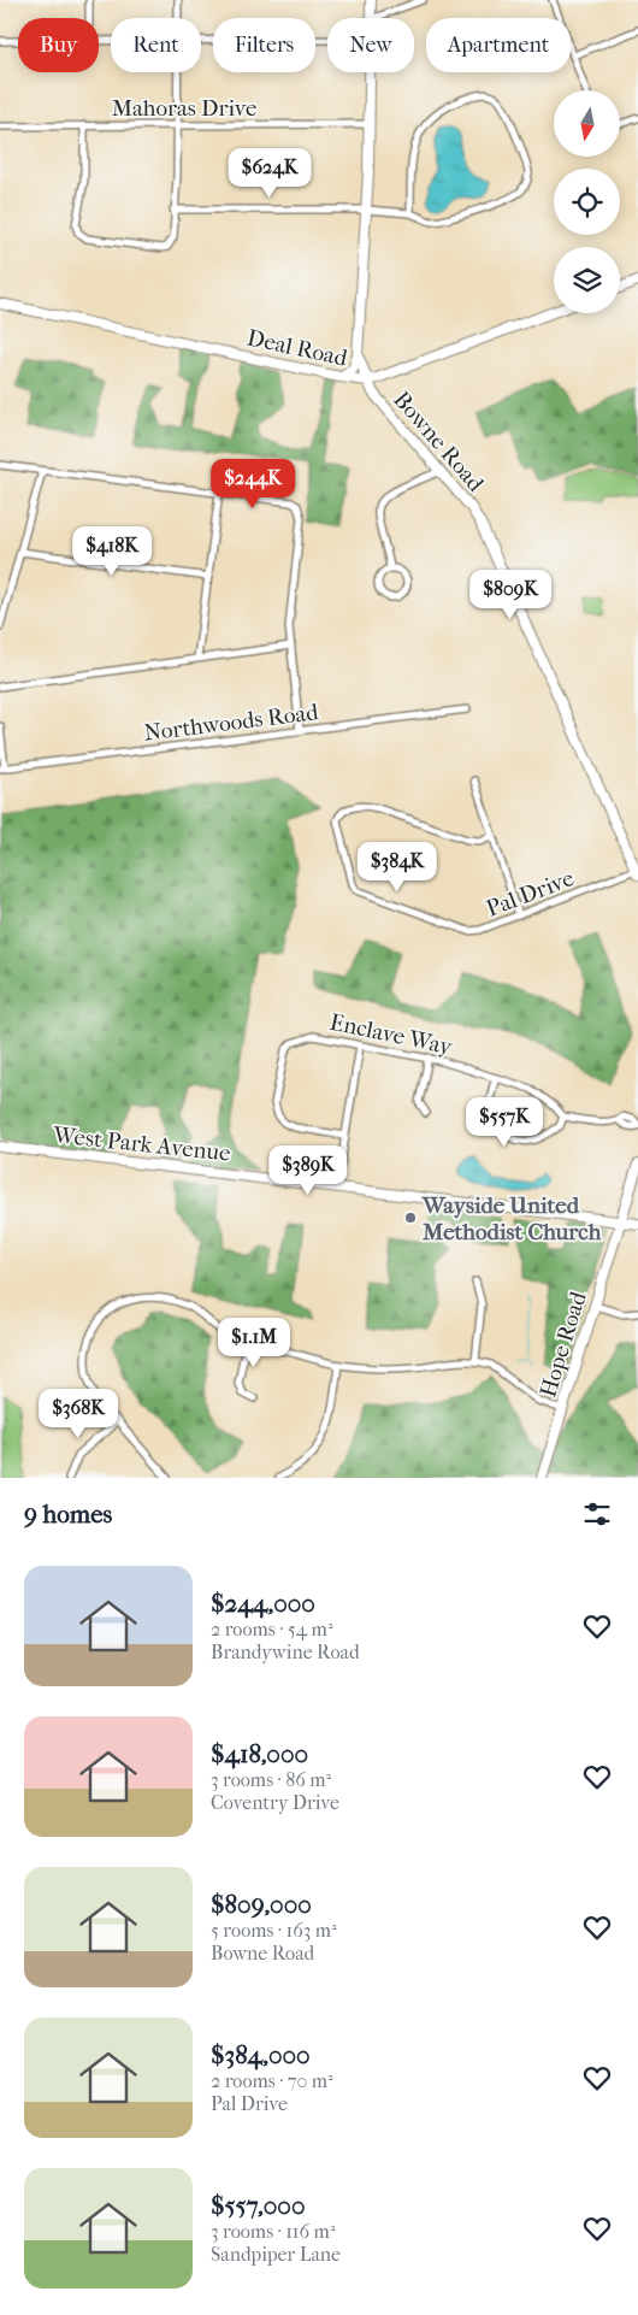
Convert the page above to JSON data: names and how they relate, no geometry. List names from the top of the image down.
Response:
{
  "streets": {
    "street": [
      "Mahoras Drive",
      "Deal Road",
      "Bowne Road",
      "Northwoods Road",
      "Pal Drive",
      "Enclave Way",
      "West Park Avenue",
      "Hope Road"
    ]
  },
  "crossings": [
    ["Mahoras Drive", "Bowne Road"],
    ["Deal Road", "Bowne Road"],
    ["Bowne Road", "Pal Drive"],
    ["West Park Avenue", "Hope Road"]
  ],
  "places": ["Wayside United Methodist Church"],
  "north": "bottom",
  "page": {
    "chip": [
      "Buy",
      "Rent",
      "Filters",
      "New",
      "Apartment"
    ],
    "price": [
      "$624K",
      "$244K",
      "$418K",
      "$809K",
      "$384K",
      "$557K",
      "$389K",
      "$1.1M",
      "$368K"
    ],
    "heading": "9 homes",
    "list": [
      {
        "name": "$244,000",
        "note": "2 rooms · 54 m² · Brandywine Road"
      },
      {
        "name": "$418,000",
        "note": "3 rooms · 86 m² · Coventry Drive"
      },
      {
        "name": "$809,000",
        "note": "5 rooms · 163 m² · Bowne Road"
      },
      {
        "name": "$384,000",
        "note": "2 rooms · 70 m² · Pal Drive"
      },
      {
        "name": "$557,000",
        "note": "3 rooms · 116 m² · Sandpiper Lane"
      }
    ]
  }
}
